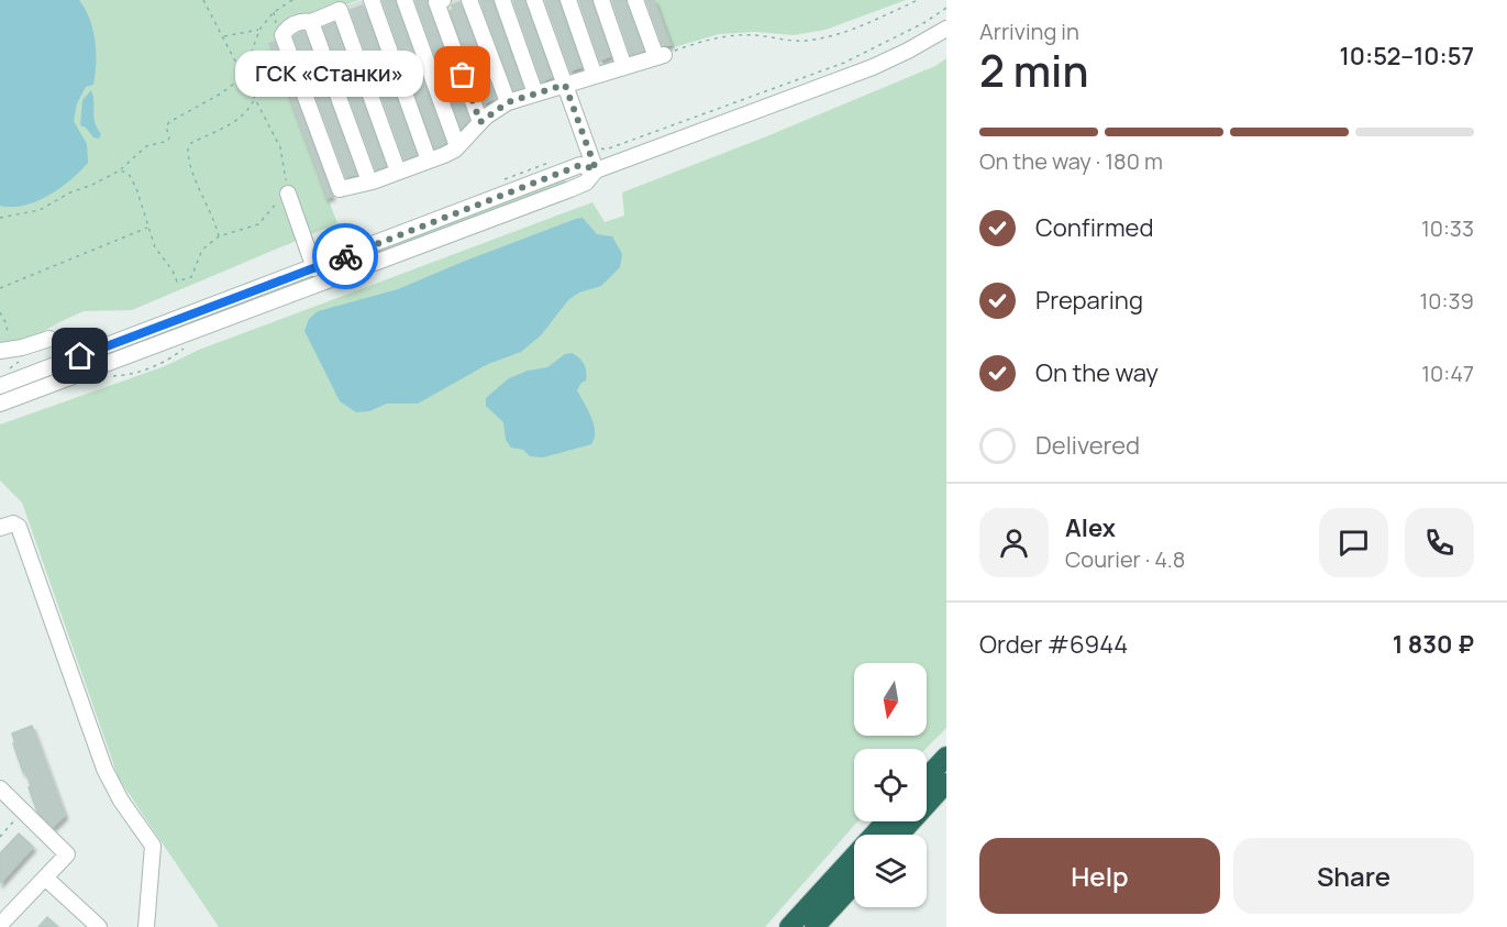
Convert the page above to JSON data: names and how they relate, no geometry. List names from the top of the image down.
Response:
{
  "places": ["ГСК «Станки»"],
  "north": "bottom",
  "page": {
    "heading": ["2 min", "Arriving in", "10:52–10:57"],
    "panel": [
      "Alex",
      "Courier · 4.8",
      "Order #6944",
      "1 830 ₽"
    ],
    "bubble": "ГСК «Станки»",
    "bar": "On the way · 180 m",
    "list": [
      ["Confirmed", "10:33"],
      ["Preparing", "10:39"],
      ["On the way", "10:47"],
      "Delivered"
    ],
    "buttons": ["Help", "Share"]
  }
}
